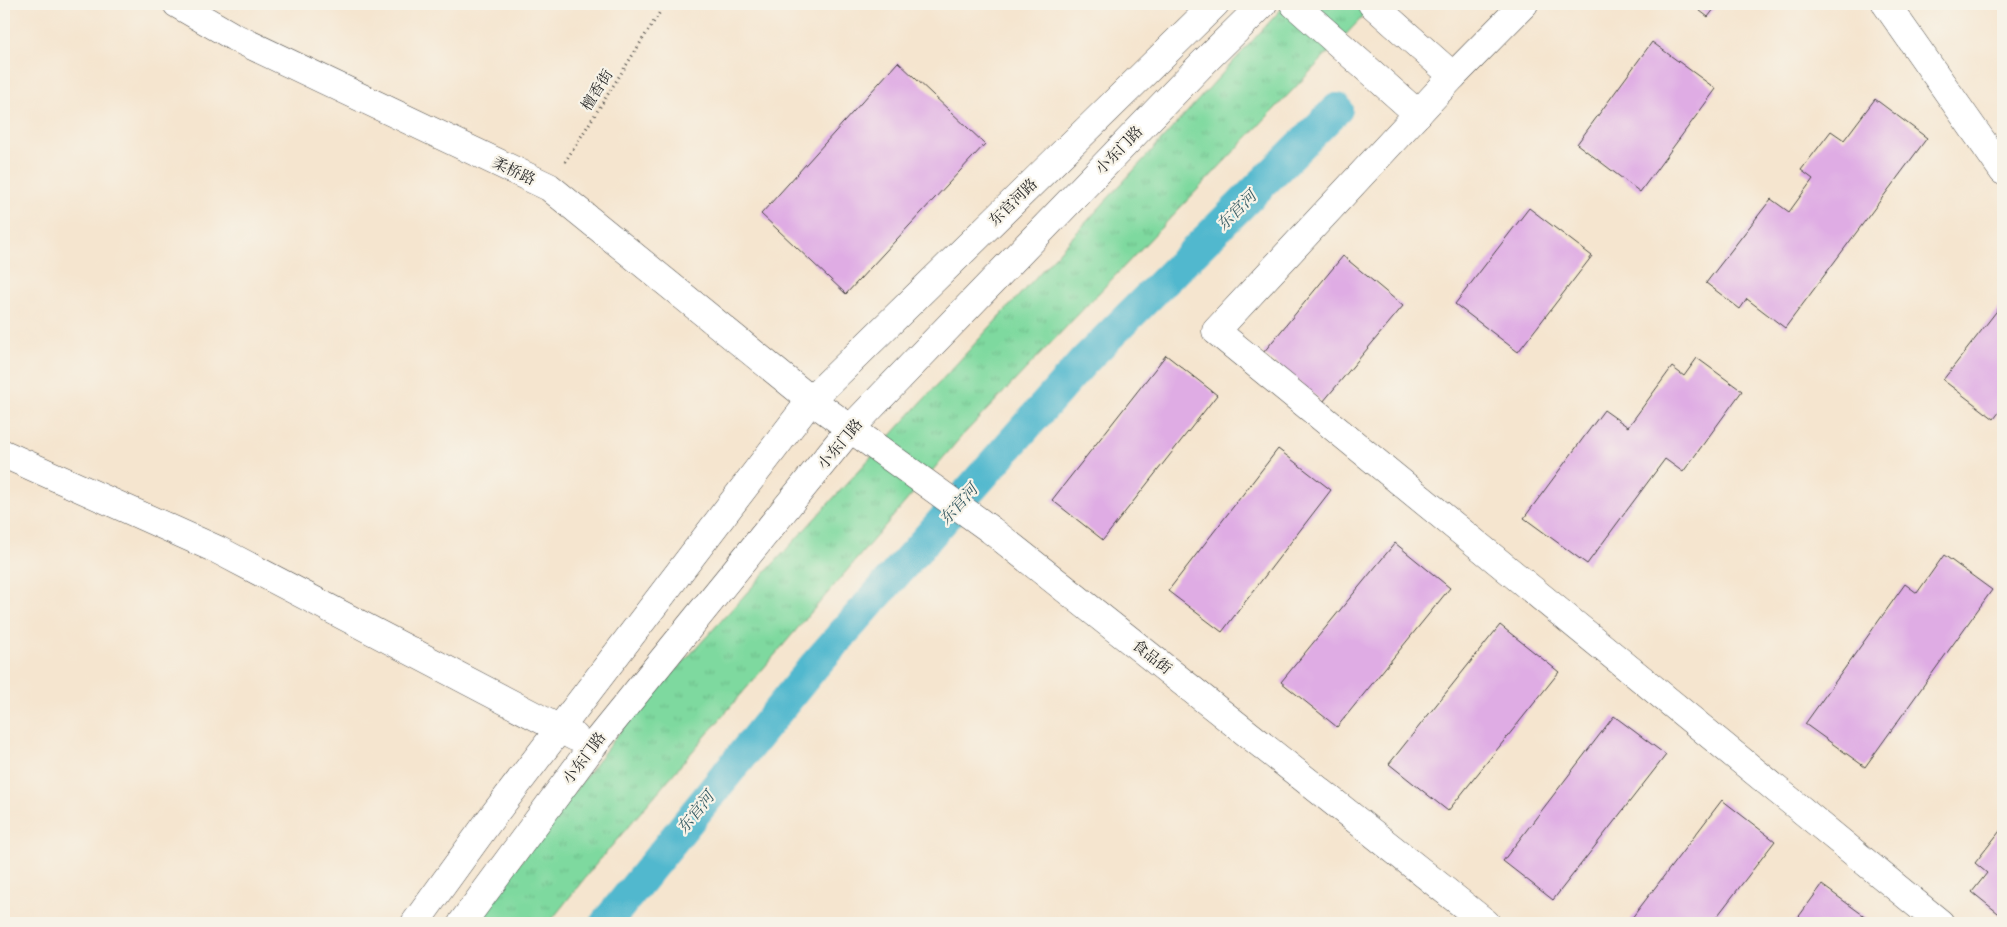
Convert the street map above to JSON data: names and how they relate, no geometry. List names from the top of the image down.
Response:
{
  "streets": {
    "street": [
      "小东门路",
      "柔桥路",
      "东官河路",
      "食品街"
    ],
    "path": ["檀香街"]
  },
  "crossings": [
    ["檀香街", "柔桥路"],
    ["小东门路", "食品街"],
    ["柔桥路", "东官河路"],
    ["柔桥路", "食品街"],
    ["东官河路", "食品街"]
  ],
  "water": ["东官河"]
}
